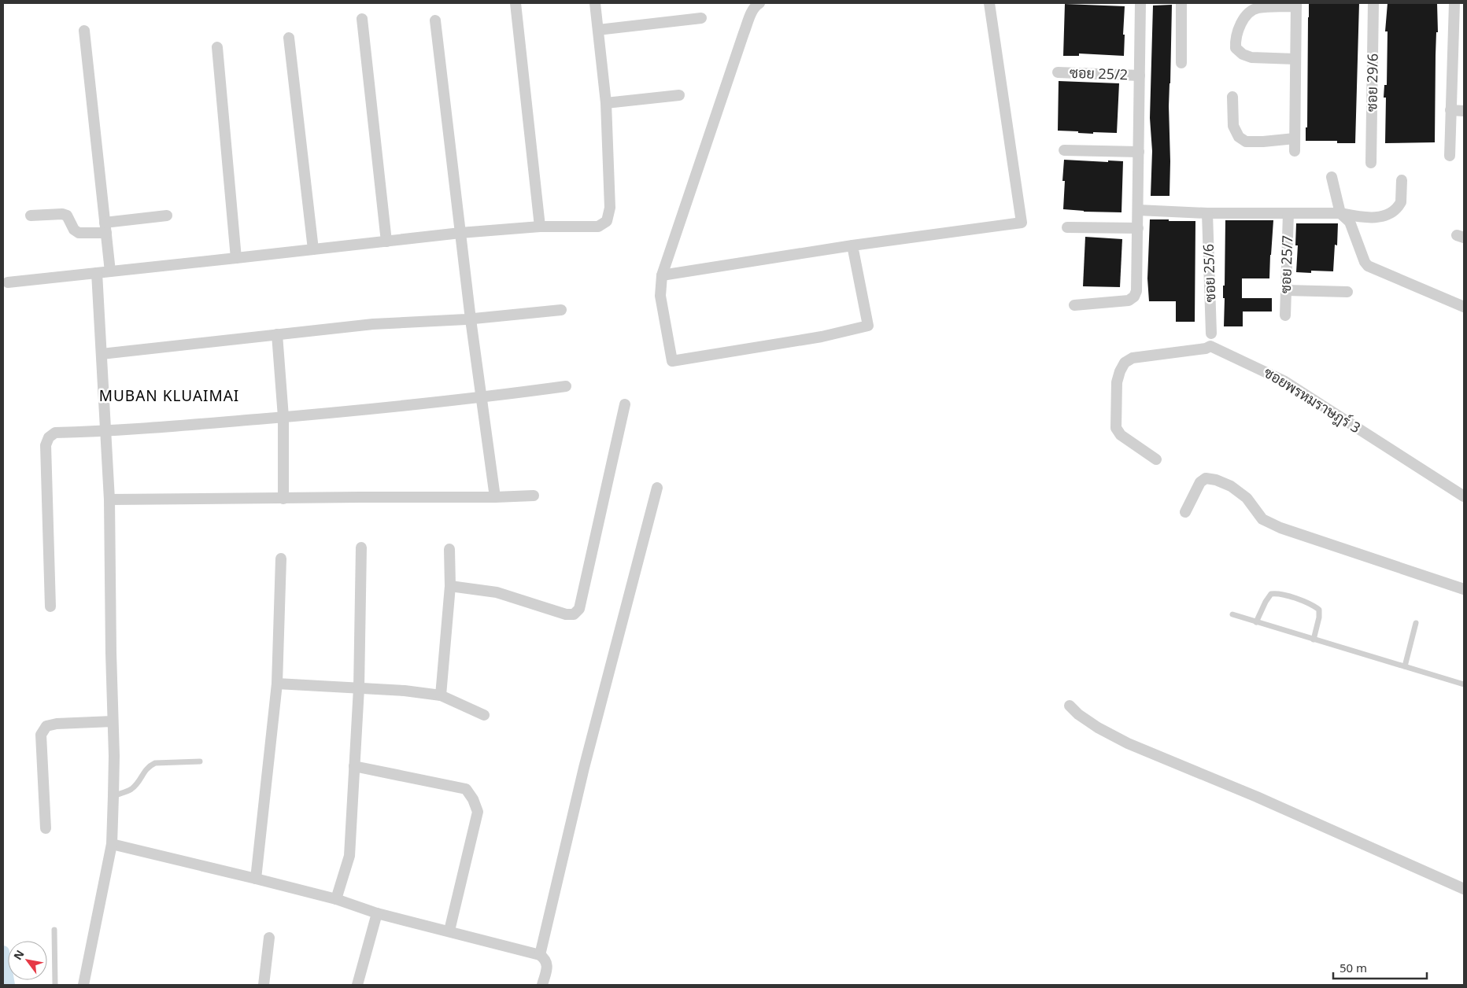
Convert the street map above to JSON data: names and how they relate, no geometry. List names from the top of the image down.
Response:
{
  "streets": {
    "street": [
      "ซอย 25/2",
      "ซอย 29/6",
      "ซอย 25/7",
      "ซอย 25/6",
      "ซอยพรหมราษฎร์ 3"
    ]
  },
  "districts": ["MUBAN KLUAIMAI"],
  "scale_bar": "50 m",
  "north": "top left"
}
